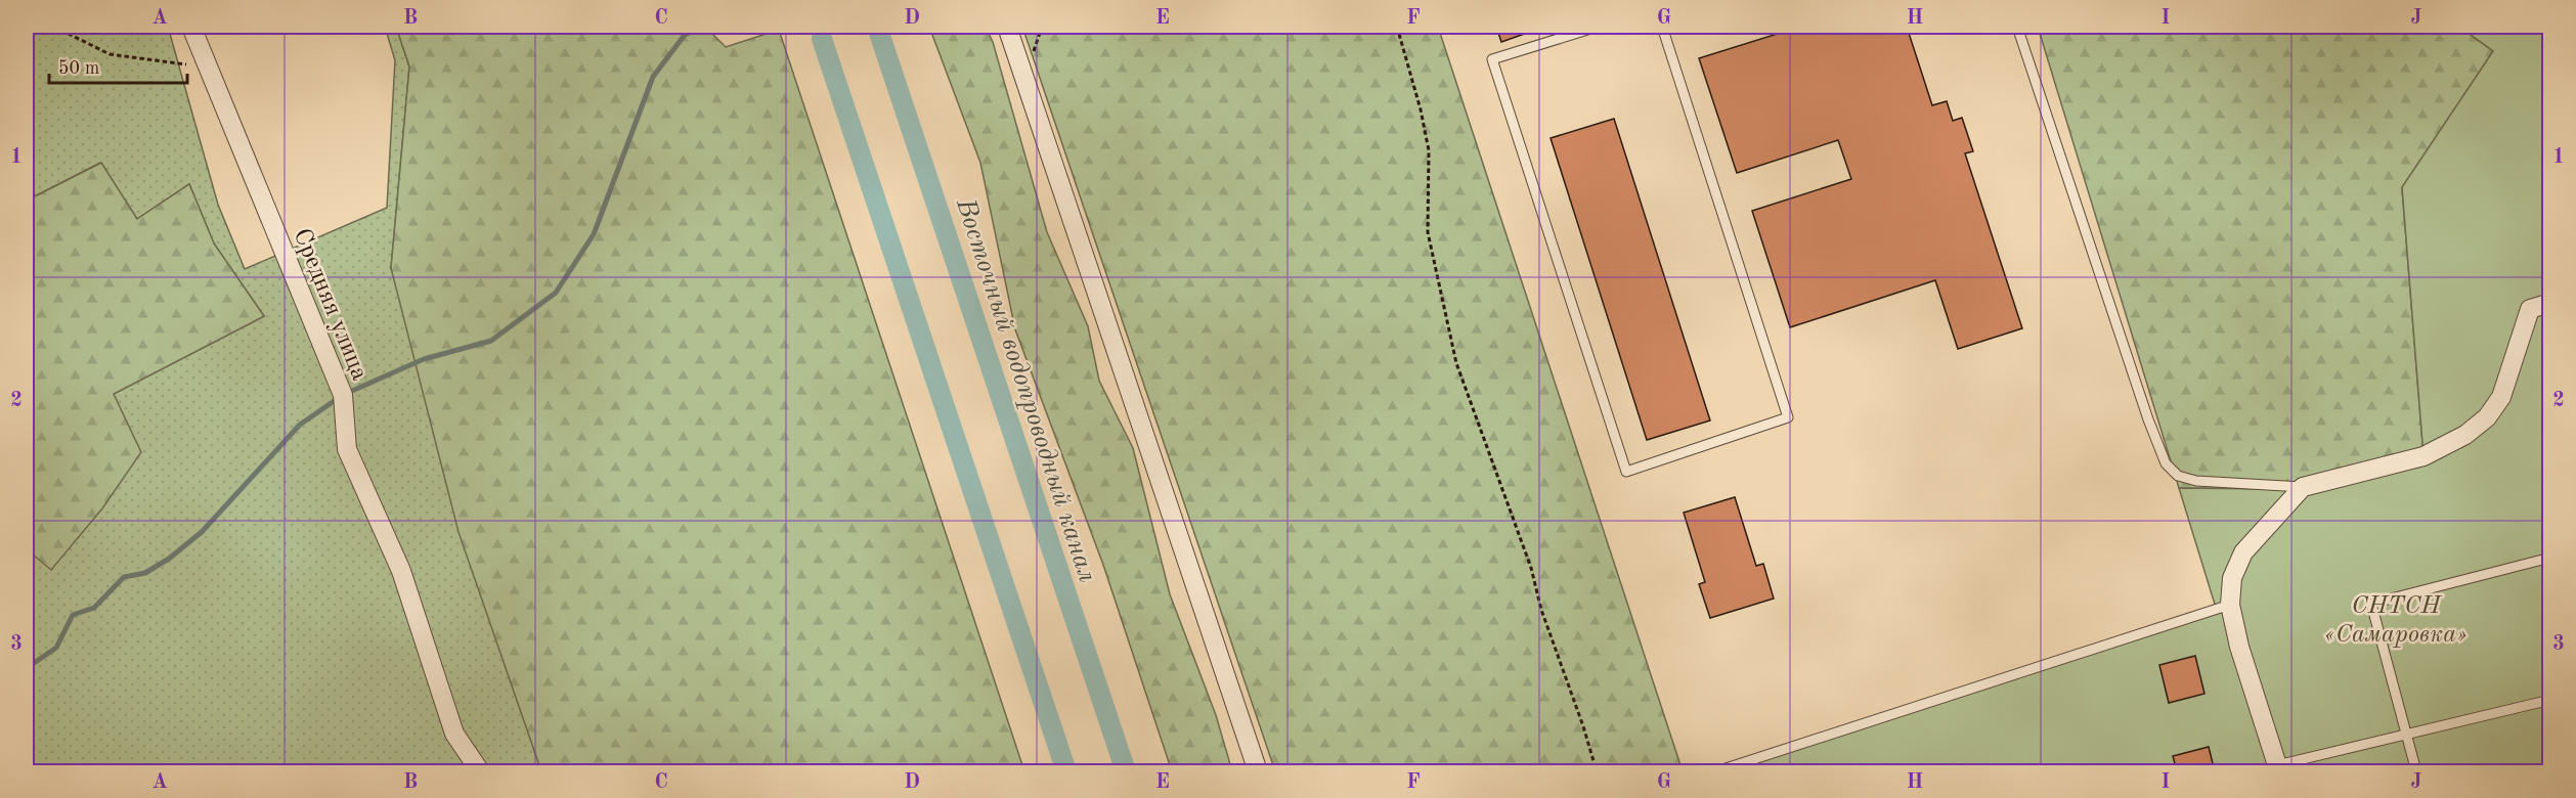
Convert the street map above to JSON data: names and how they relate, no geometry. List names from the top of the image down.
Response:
{
  "streets": {
    "street": ["Средняя улица"]
  },
  "water": ["Восточный водопроводный канал"],
  "parks": ["СНТСН «Самаровка»"],
  "scale_bar": "50 m",
  "grid": {
    "columns": [
      "A",
      "B",
      "C",
      "D",
      "E",
      "F",
      "G",
      "H",
      "I",
      "J"
    ],
    "rows": ["1", "2", "3"]
  }
}
